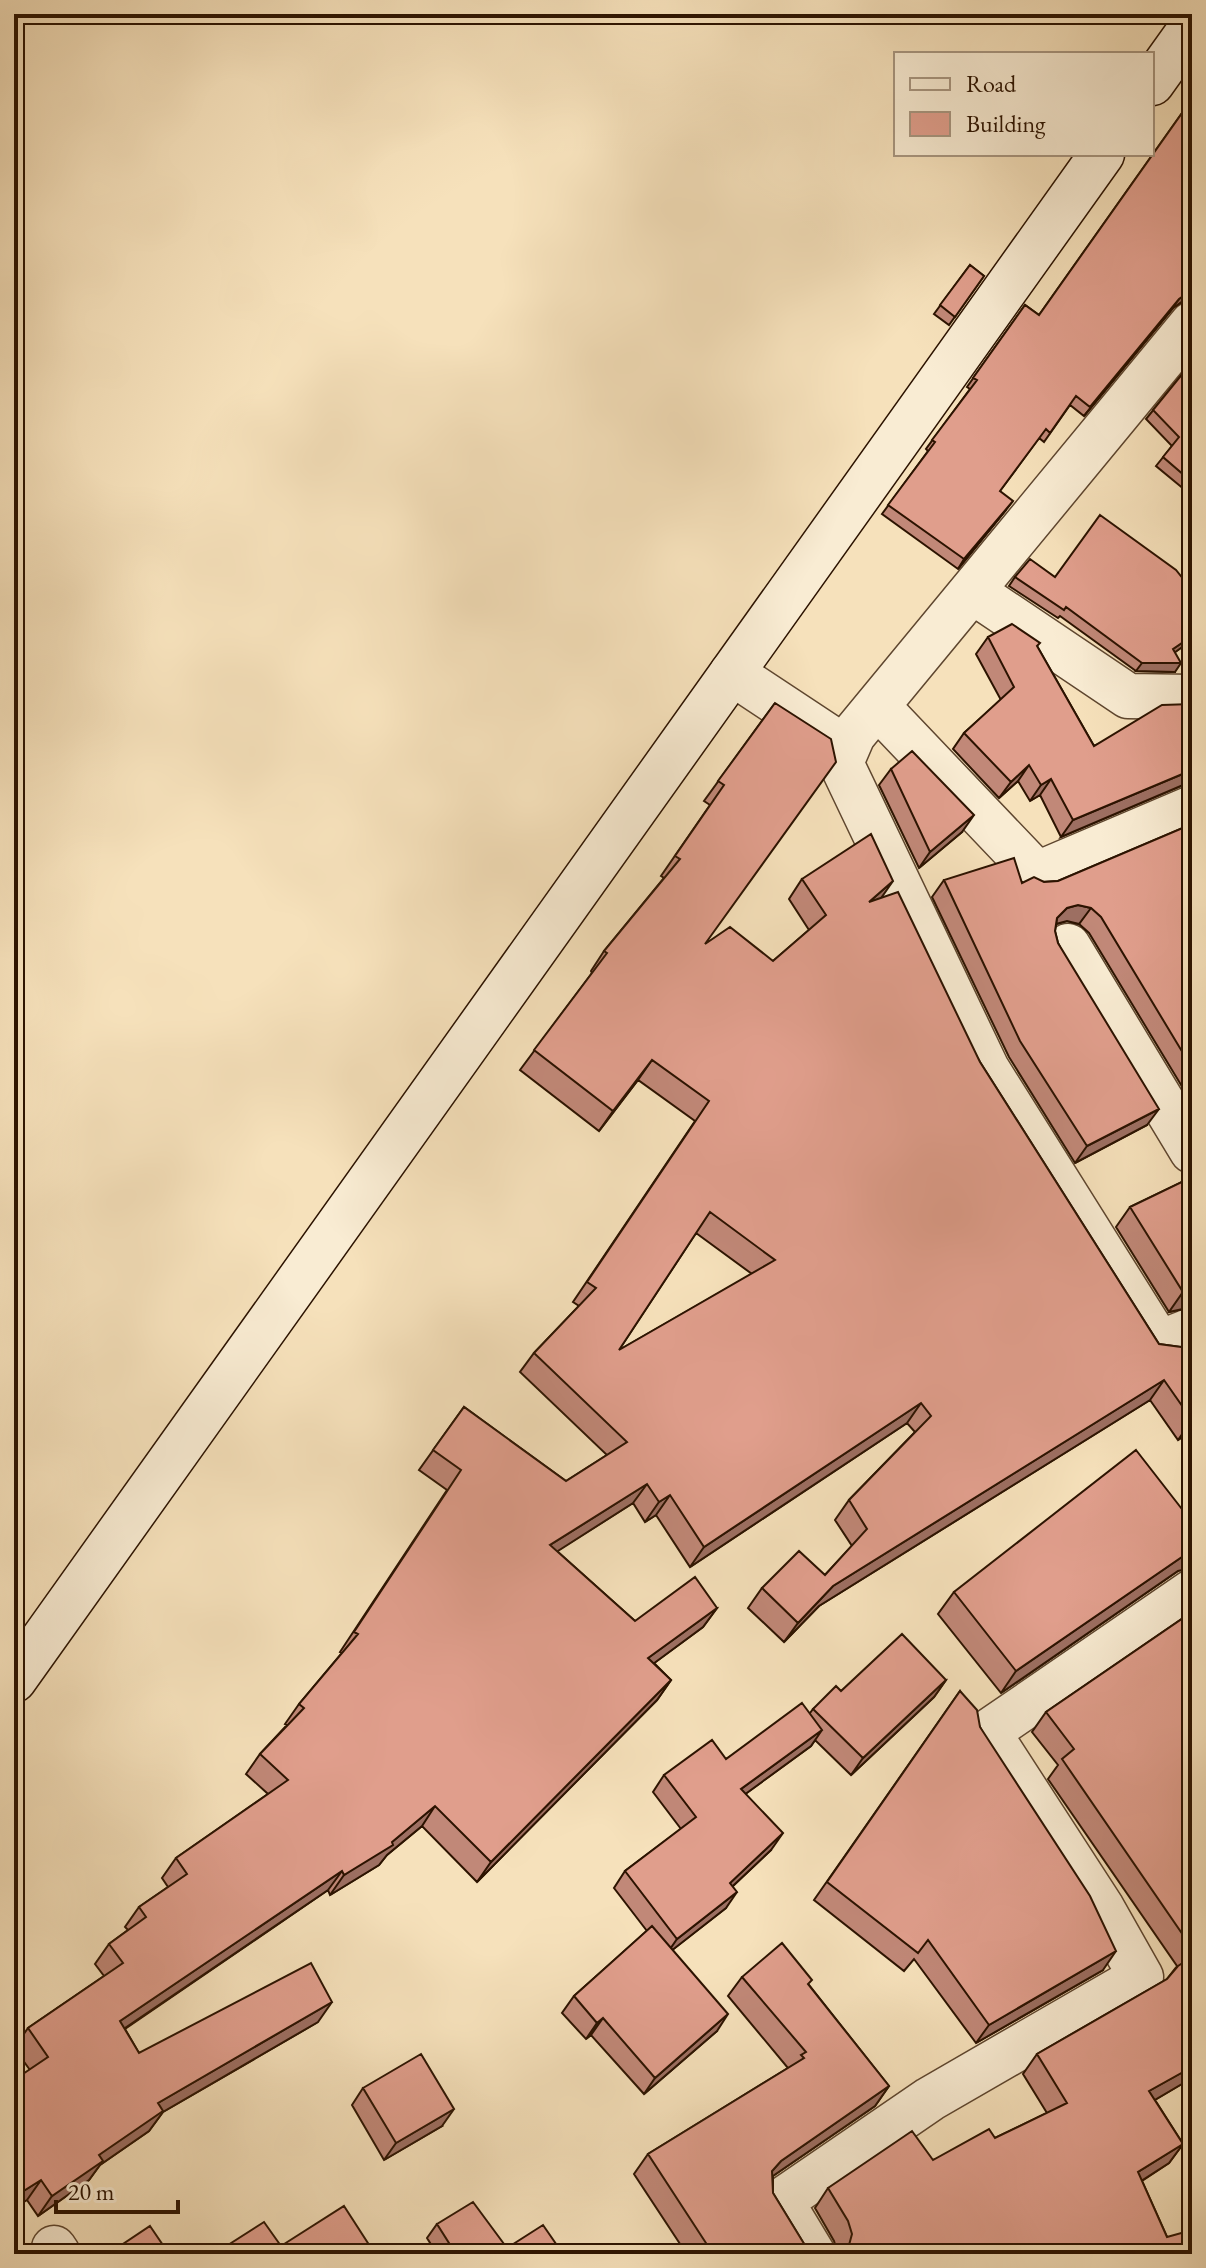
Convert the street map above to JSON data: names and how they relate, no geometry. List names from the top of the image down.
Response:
{
  "legend": ["Road", "Building"],
  "scale_bar": "20 m"
}
